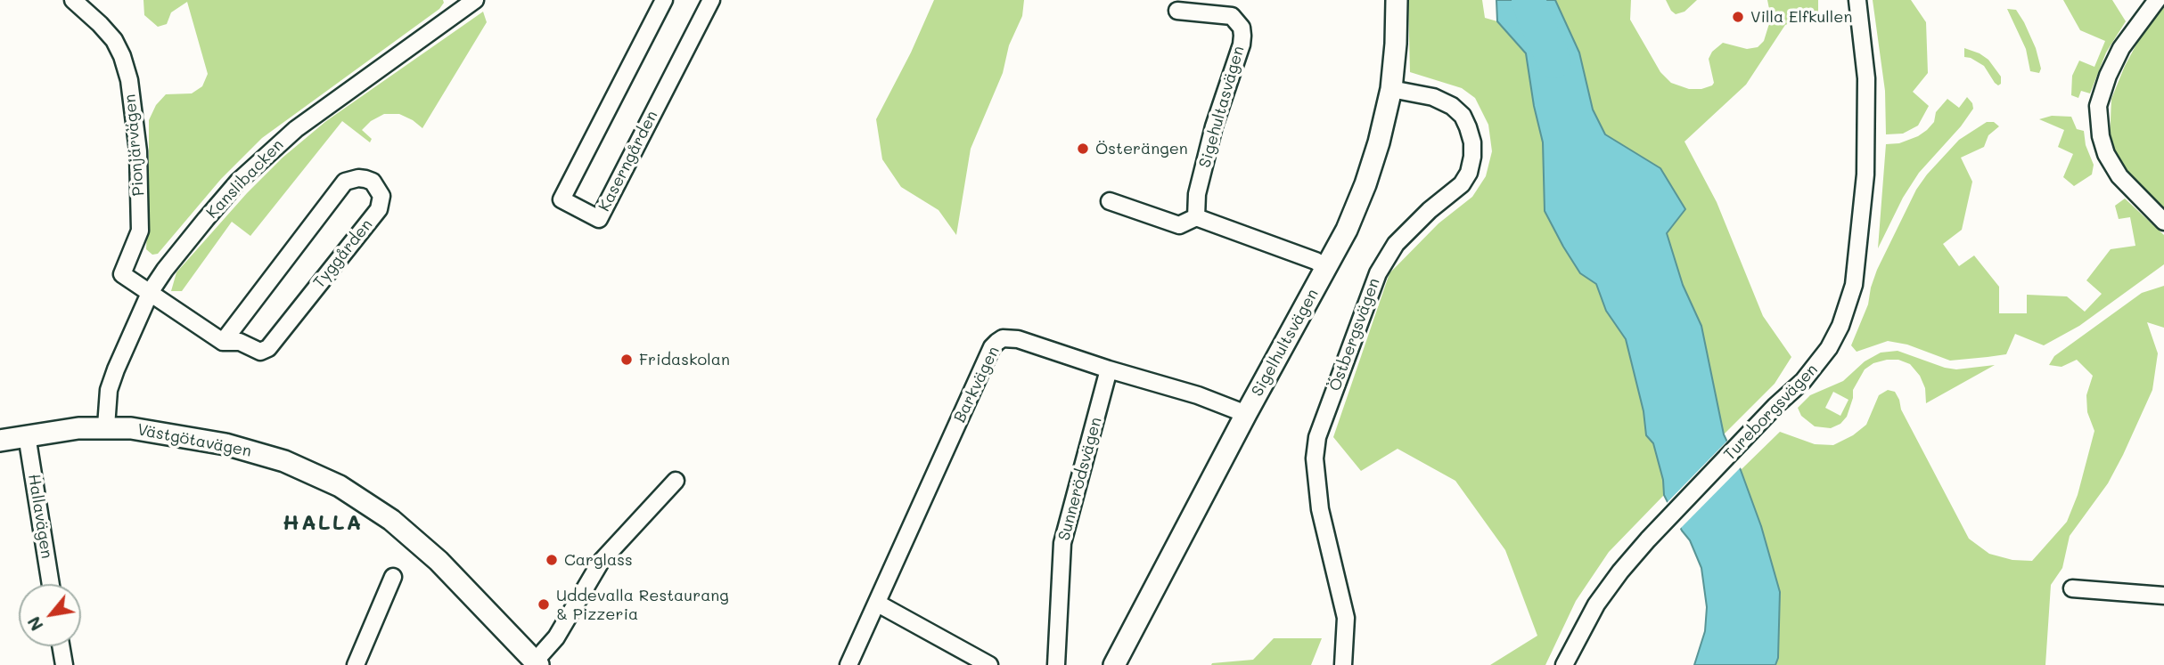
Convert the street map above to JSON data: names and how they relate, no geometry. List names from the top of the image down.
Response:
{
  "streets": {
    "street": [
      "Sigehultasvägen",
      "Pionjärvägen",
      "Kaserngården",
      "Kanslibacken",
      "Tyggården",
      "Östbergsvägen",
      "Sigelhultsvägen",
      "Barkvägen",
      "Tureborgsvägen",
      "Västgötavägen",
      "Sunnerödsvägen",
      "Hallavägen"
    ]
  },
  "crossings": [
    ["Pionjärvägen", "Kanslibacken"],
    ["Pionjärvägen", "Tyggården"],
    ["Kanslibacken", "Tyggården"],
    ["Kanslibacken", "Västgötavägen"],
    ["Östbergsvägen", "Sigelhultsvägen"],
    ["Sigelhultsvägen", "Barkvägen"],
    ["Barkvägen", "Sunnerödsvägen"],
    ["Västgötavägen", "Hallavägen"]
  ],
  "districts": ["HALLA"],
  "places": [
    "Villa Elfkullen",
    "Österängen",
    "Fridaskolan",
    "Carglass",
    "Uddevalla Restaurang & Pizzeria"
  ],
  "north": "bottom left"
}
